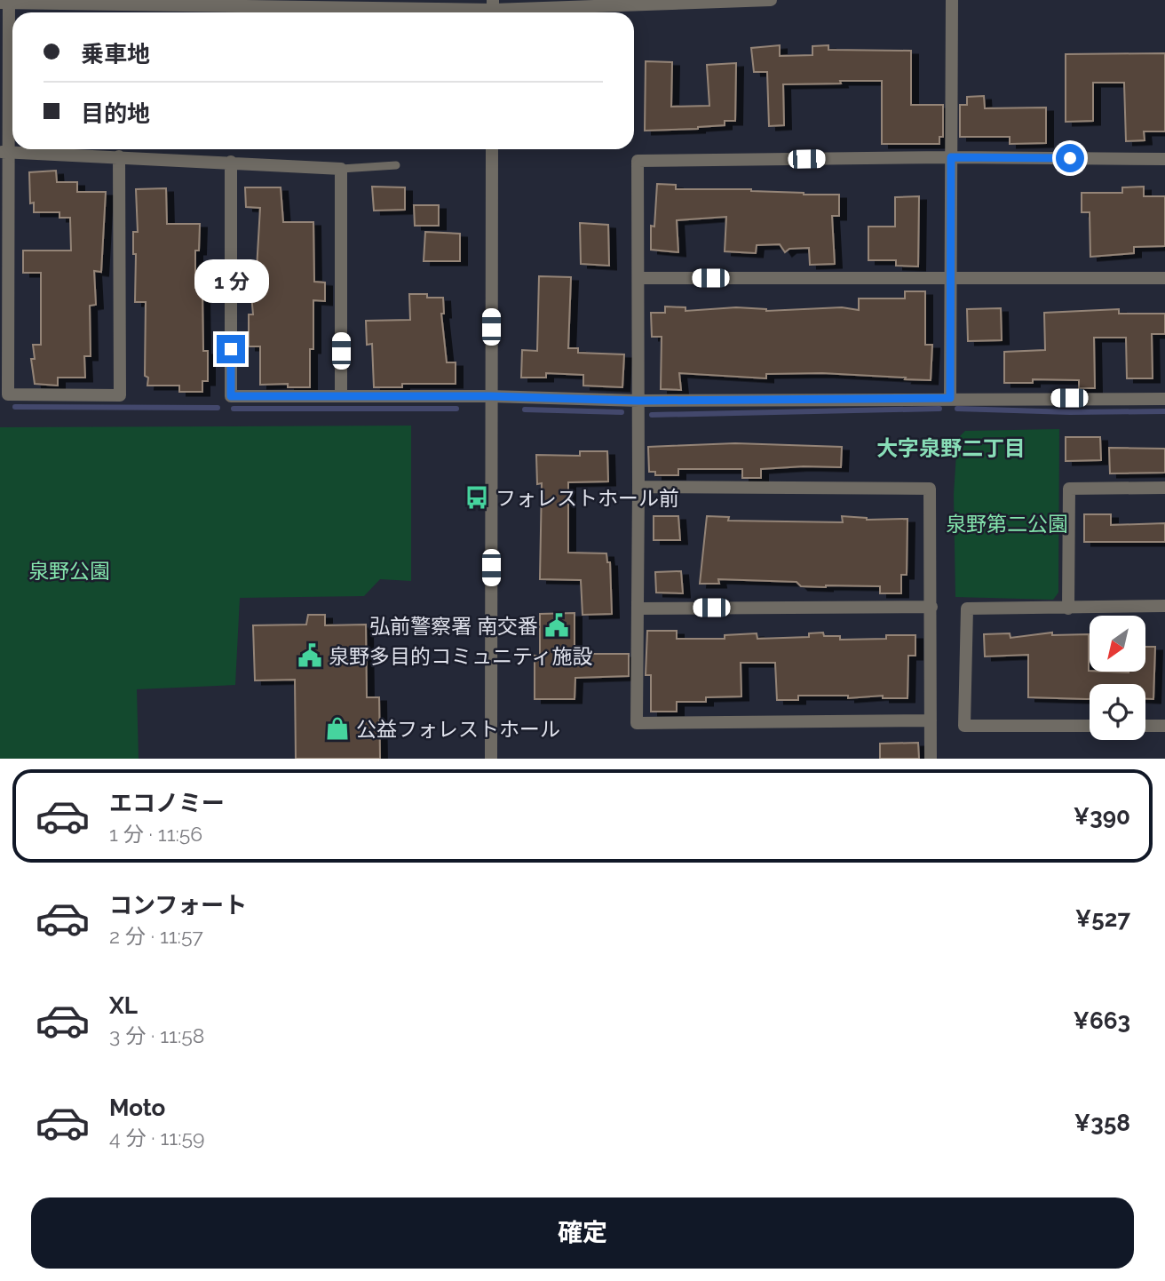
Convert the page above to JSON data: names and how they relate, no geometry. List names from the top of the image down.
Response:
{
  "districts": ["大字泉野二丁目"],
  "parks": ["泉野第二公園", "泉野公園"],
  "places": {
    "bus stop": ["フォレストホール前"],
    "public building": ["弘前警察署 南交番", "泉野多目的コミュニティ施設"],
    "shop": ["公益フォレストホール"]
  },
  "north": "bottom left",
  "page": {
    "banner": ["乗車地", "目的地"],
    "bubble": "1 分",
    "list": [
      {
        "name": "エコノミー",
        "note": "1 分 · 11:56",
        "value": "¥390"
      },
      {
        "name": "コンフォート",
        "note": "2 分 · 11:57",
        "value": "¥527"
      },
      {
        "name": "XL",
        "note": "3 分 · 11:58",
        "value": "¥663"
      },
      {
        "name": "Moto",
        "note": "4 分 · 11:59",
        "value": "¥358"
      }
    ],
    "buttons": "確定"
  }
}
